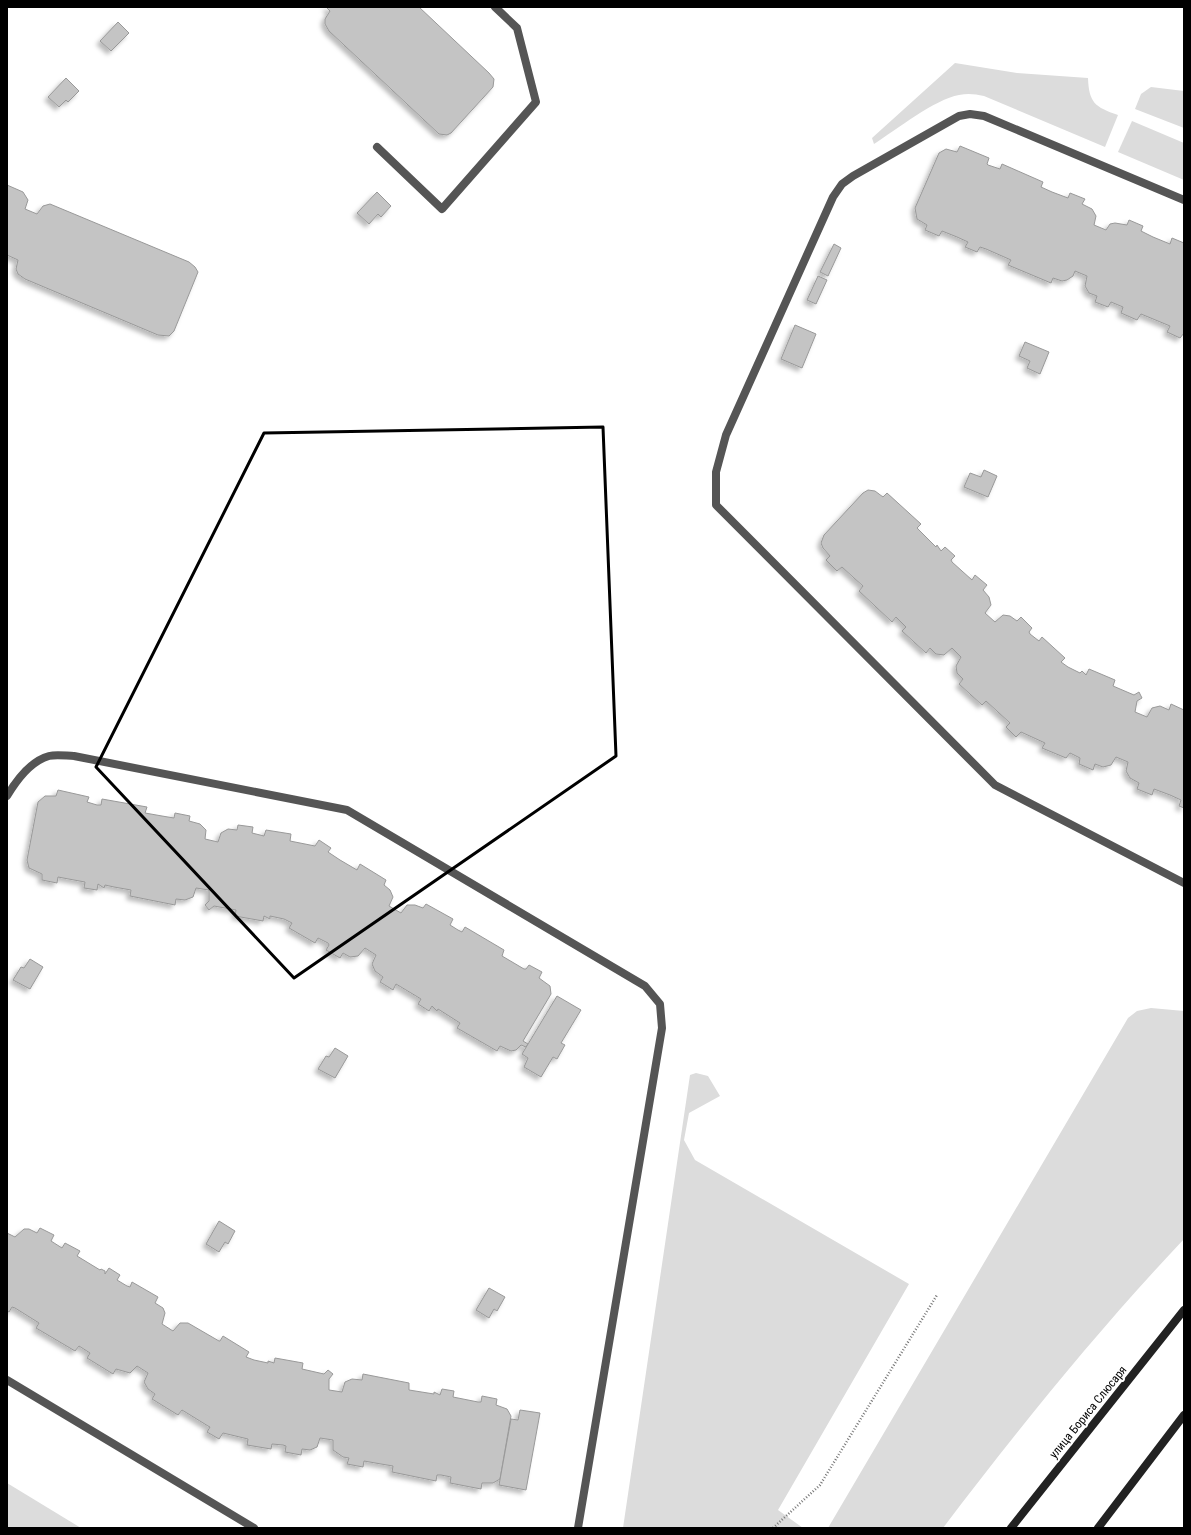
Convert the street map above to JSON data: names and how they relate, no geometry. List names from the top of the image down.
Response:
{
  "streets": {
    "main road": ["улица Бориса Слюсаря"]
  }
}
